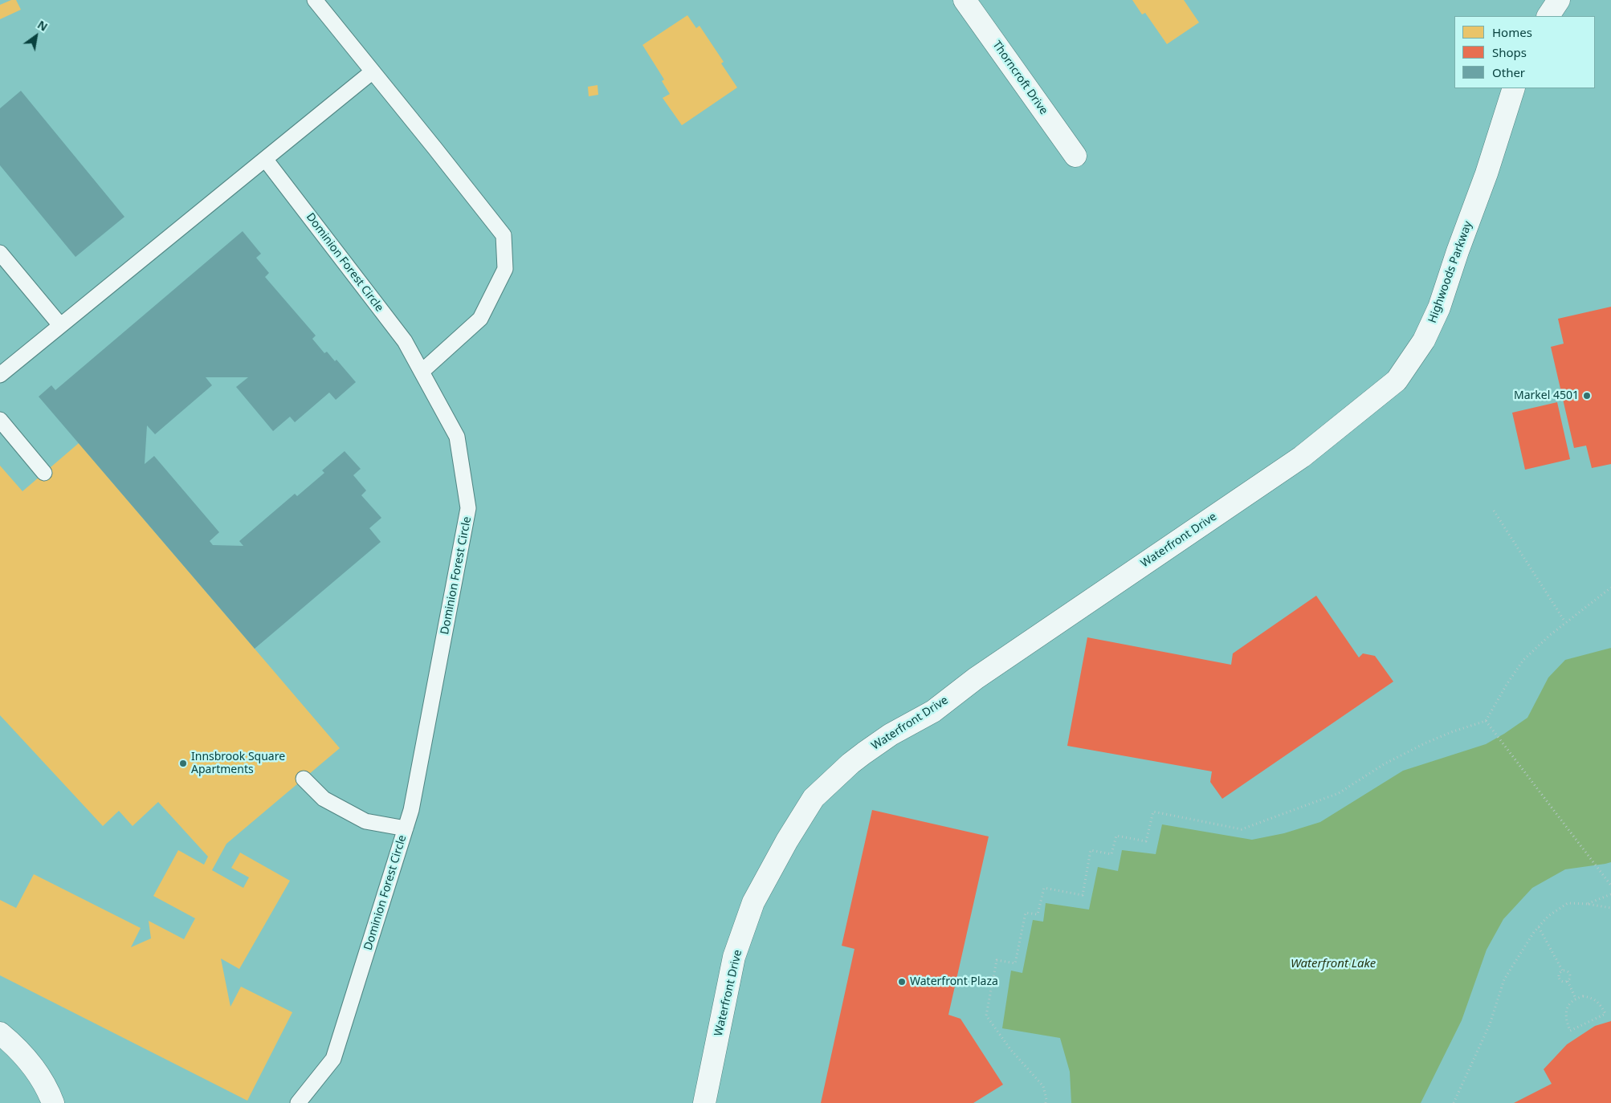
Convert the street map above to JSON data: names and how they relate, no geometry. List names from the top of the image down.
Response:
{
  "streets": {
    "street": ["Thorncroft Drive", "Highwoods Parkway", "Waterfront Drive"],
    "lane": ["Dominion Forest Circle"]
  },
  "crossings": [
    ["Highwoods Parkway", "Waterfront Drive"]
  ],
  "water": ["Waterfront Lake"],
  "places": ["Markel 4501", "Innsbrook Square Apartments", "Waterfront Plaza"],
  "legend": ["Homes", "Shops", "Other"],
  "north": "top right"
}
